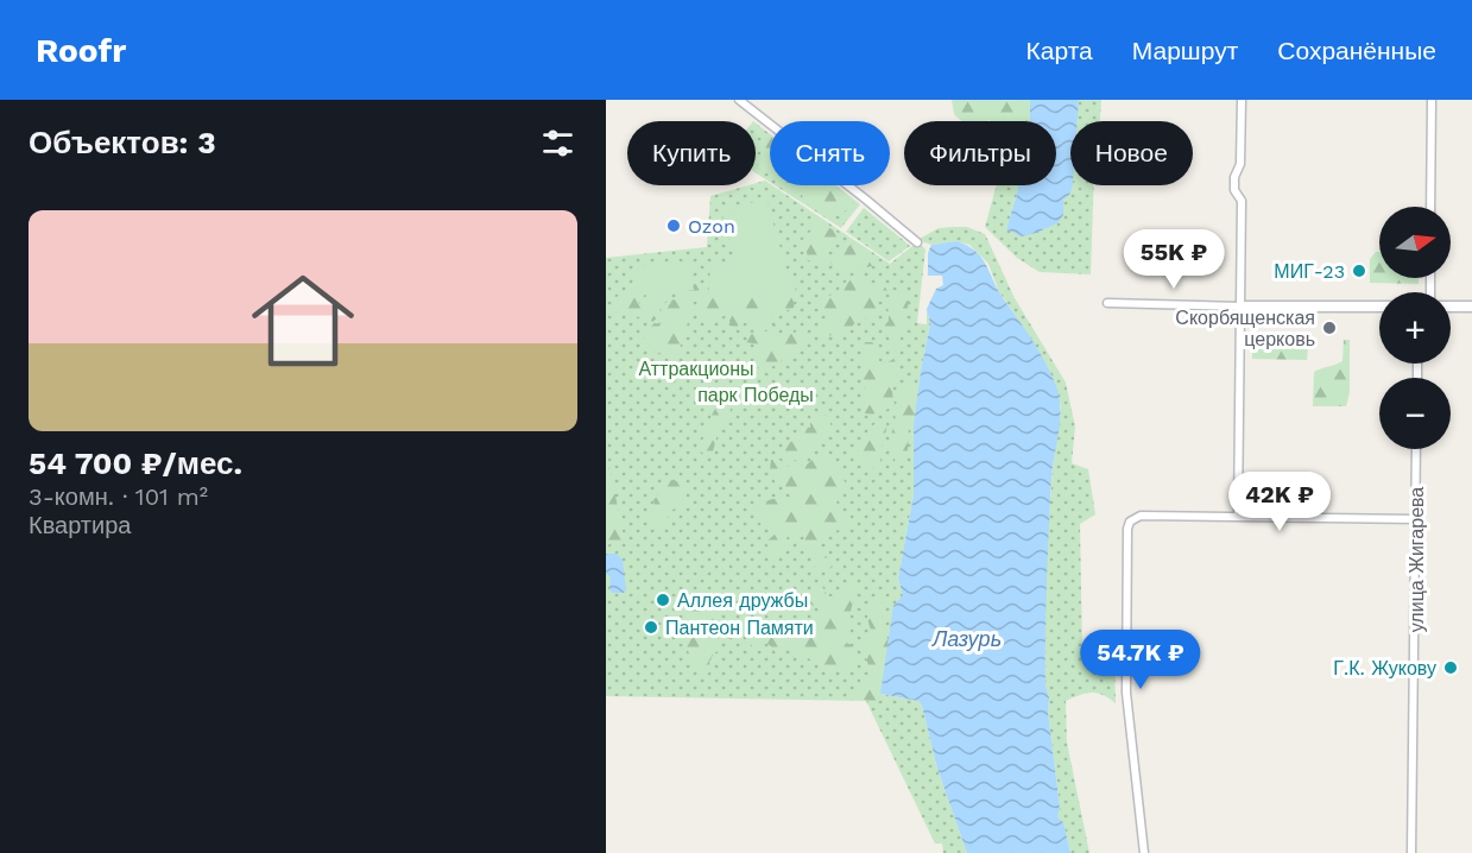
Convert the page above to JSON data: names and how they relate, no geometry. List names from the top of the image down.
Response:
{
  "streets": {
    "street": ["улица Жигарева"]
  },
  "water": ["Лазурь"],
  "parks": ["Аттракционы", "парк Победы"],
  "places": [
    "Ozon",
    "МИГ-23",
    "Скорбященская церковь",
    "Аллея дружбы",
    "Пантеон Памяти",
    "Г.К. Жукову"
  ],
  "north": "right",
  "page": {
    "header": "Roofr",
    "nav": ["Карта", "Маршрут", "Сохранённые"],
    "heading": "Объектов: 3",
    "chip": [
      "Купить",
      "Снять",
      "Фильтры",
      "Новое"
    ],
    "list": [
      {
        "name": "54 700 ₽/мес.",
        "note": "3-комн. · 101 m² · Квартира"
      }
    ],
    "map_buttons": ["+", "−"],
    "price": ["55K ₽", "42K ₽", "54.7K ₽"]
  }
}
